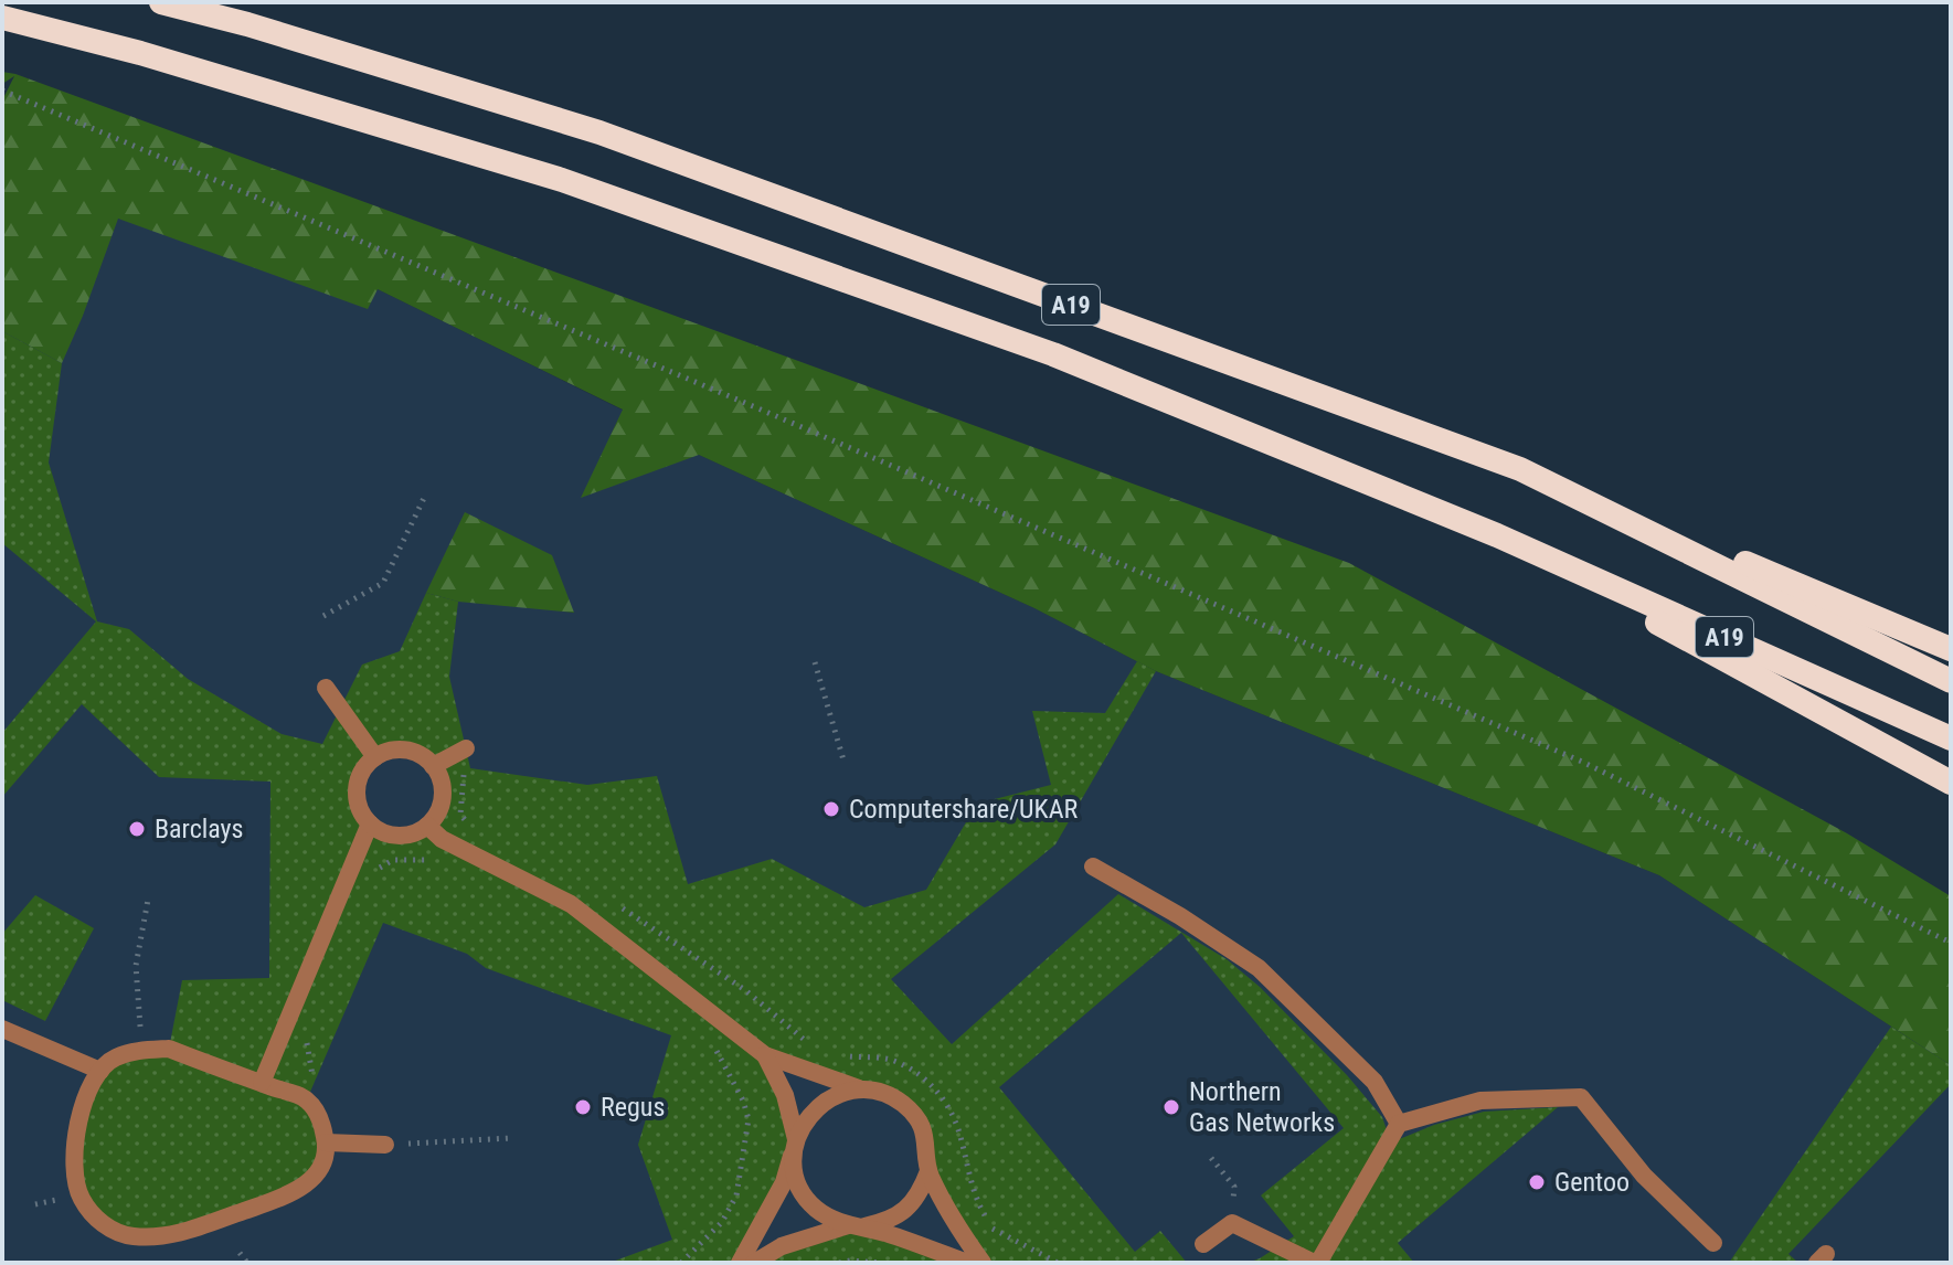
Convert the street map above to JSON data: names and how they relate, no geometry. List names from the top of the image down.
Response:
{
  "streets": {
    "highway": ["A19"]
  },
  "places": [
    "Computershare/UKAR",
    "Barclays",
    "Regus",
    "Northern Gas Networks",
    "Gentoo"
  ]
}
